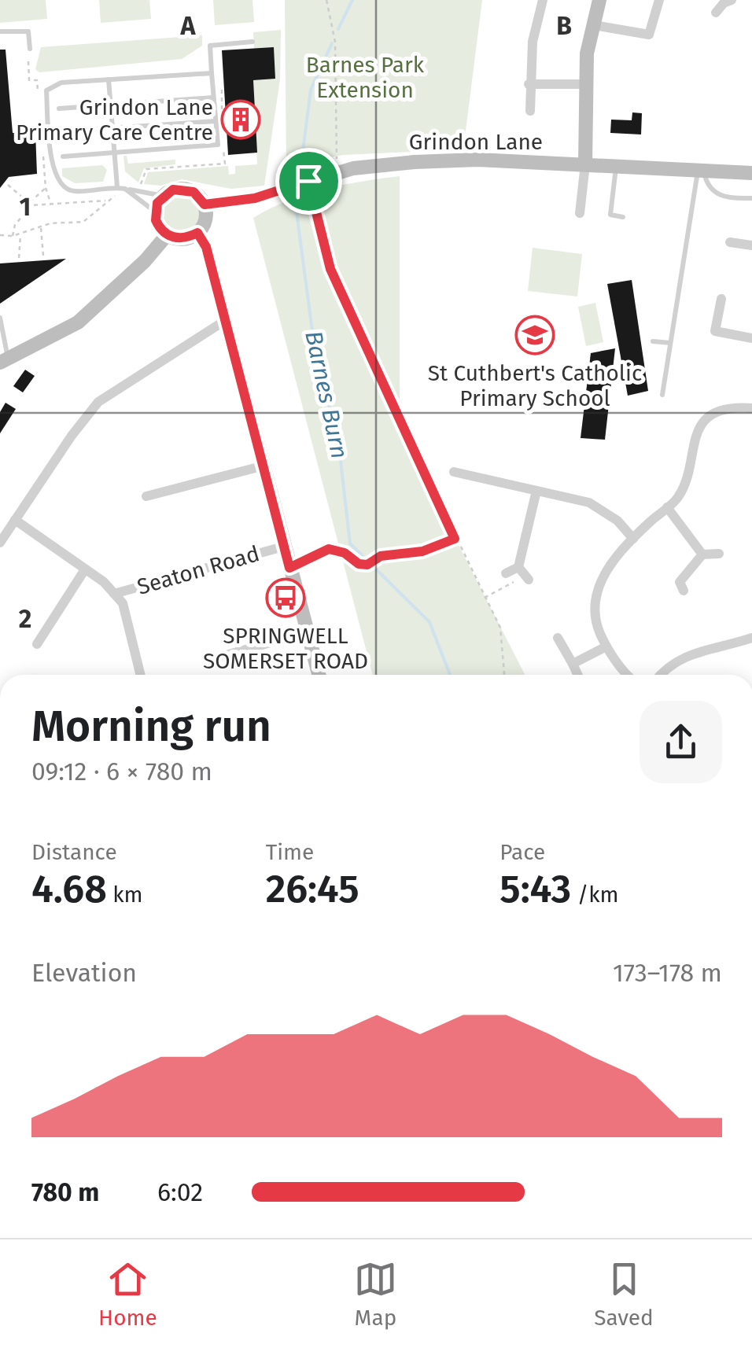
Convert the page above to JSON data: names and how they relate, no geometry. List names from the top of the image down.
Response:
{
  "streets": {
    "street": ["Grindon Lane", "Seaton Road"]
  },
  "water": ["Barnes Burn"],
  "parks": ["Barnes Park Extension"],
  "places": {
    "building": ["Grindon Lane Primary Care Centre"],
    "school or university": ["St Cuthbert's Catholic Primary School"],
    "bus stop": ["SPRINGWELL SOMERSET ROAD"]
  },
  "page": {
    "heading": ["Morning run", "09:12 · 6 × 780 m"],
    "stats": [
      ["Distance", "4.68 km"],
      ["Time", "26:45"],
      ["Pace", "5:43 /km"]
    ],
    "chart": ["Elevation", "173–178 m"],
    "list": [
      {
        "name": "780 m",
        "note": "6:02"
      }
    ],
    "tabs": ["Home", "Map", "Saved"]
  },
  "grid": {
    "columns": ["A", "B"],
    "rows": ["1", "2"]
  }
}
